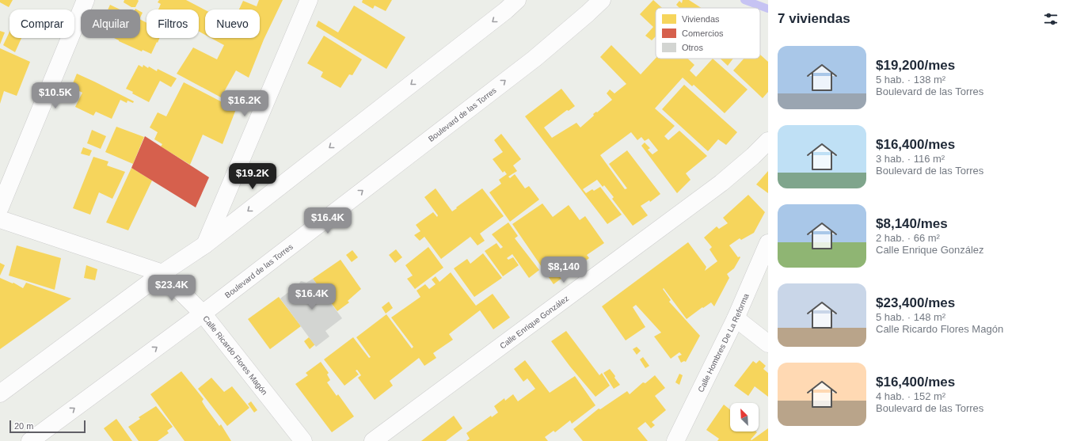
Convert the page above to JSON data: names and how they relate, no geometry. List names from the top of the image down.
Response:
{
  "streets": {
    "street": [
      "Boulevard de las Torres",
      "Calle Enrique González",
      "Calle Hombres De La Reforma",
      "Calle Ricardo Flores Magón"
    ]
  },
  "crossings": [
    ["Boulevard de las Torres", "Calle Ricardo Flores Magón"]
  ],
  "legend": ["Viviendas", "Comercios", "Otros"],
  "scale_bar": "20 m",
  "north": "top left",
  "page": {
    "heading": "7 viviendas",
    "chip": [
      "Comprar",
      "Alquilar",
      "Filtros",
      "Nuevo"
    ],
    "list": [
      {
        "name": "$19,200/mes",
        "note": "5 hab. · 138 m² · Boulevard de las Torres"
      },
      {
        "name": "$16,400/mes",
        "note": "3 hab. · 116 m² · Boulevard de las Torres"
      },
      {
        "name": "$8,140/mes",
        "note": "2 hab. · 66 m² · Calle Enrique González"
      },
      {
        "name": "$23,400/mes",
        "note": "5 hab. · 148 m² · Calle Ricardo Flores Magón"
      },
      {
        "name": "$16,400/mes",
        "note": "4 hab. · 152 m² · Boulevard de las Torres"
      }
    ],
    "price": [
      "$10.5K",
      "$16.2K",
      "$19.2K",
      "$16.4K",
      "$8,140",
      "$23.4K",
      "$16.4K"
    ],
    "scale": "20 m"
  }
}
